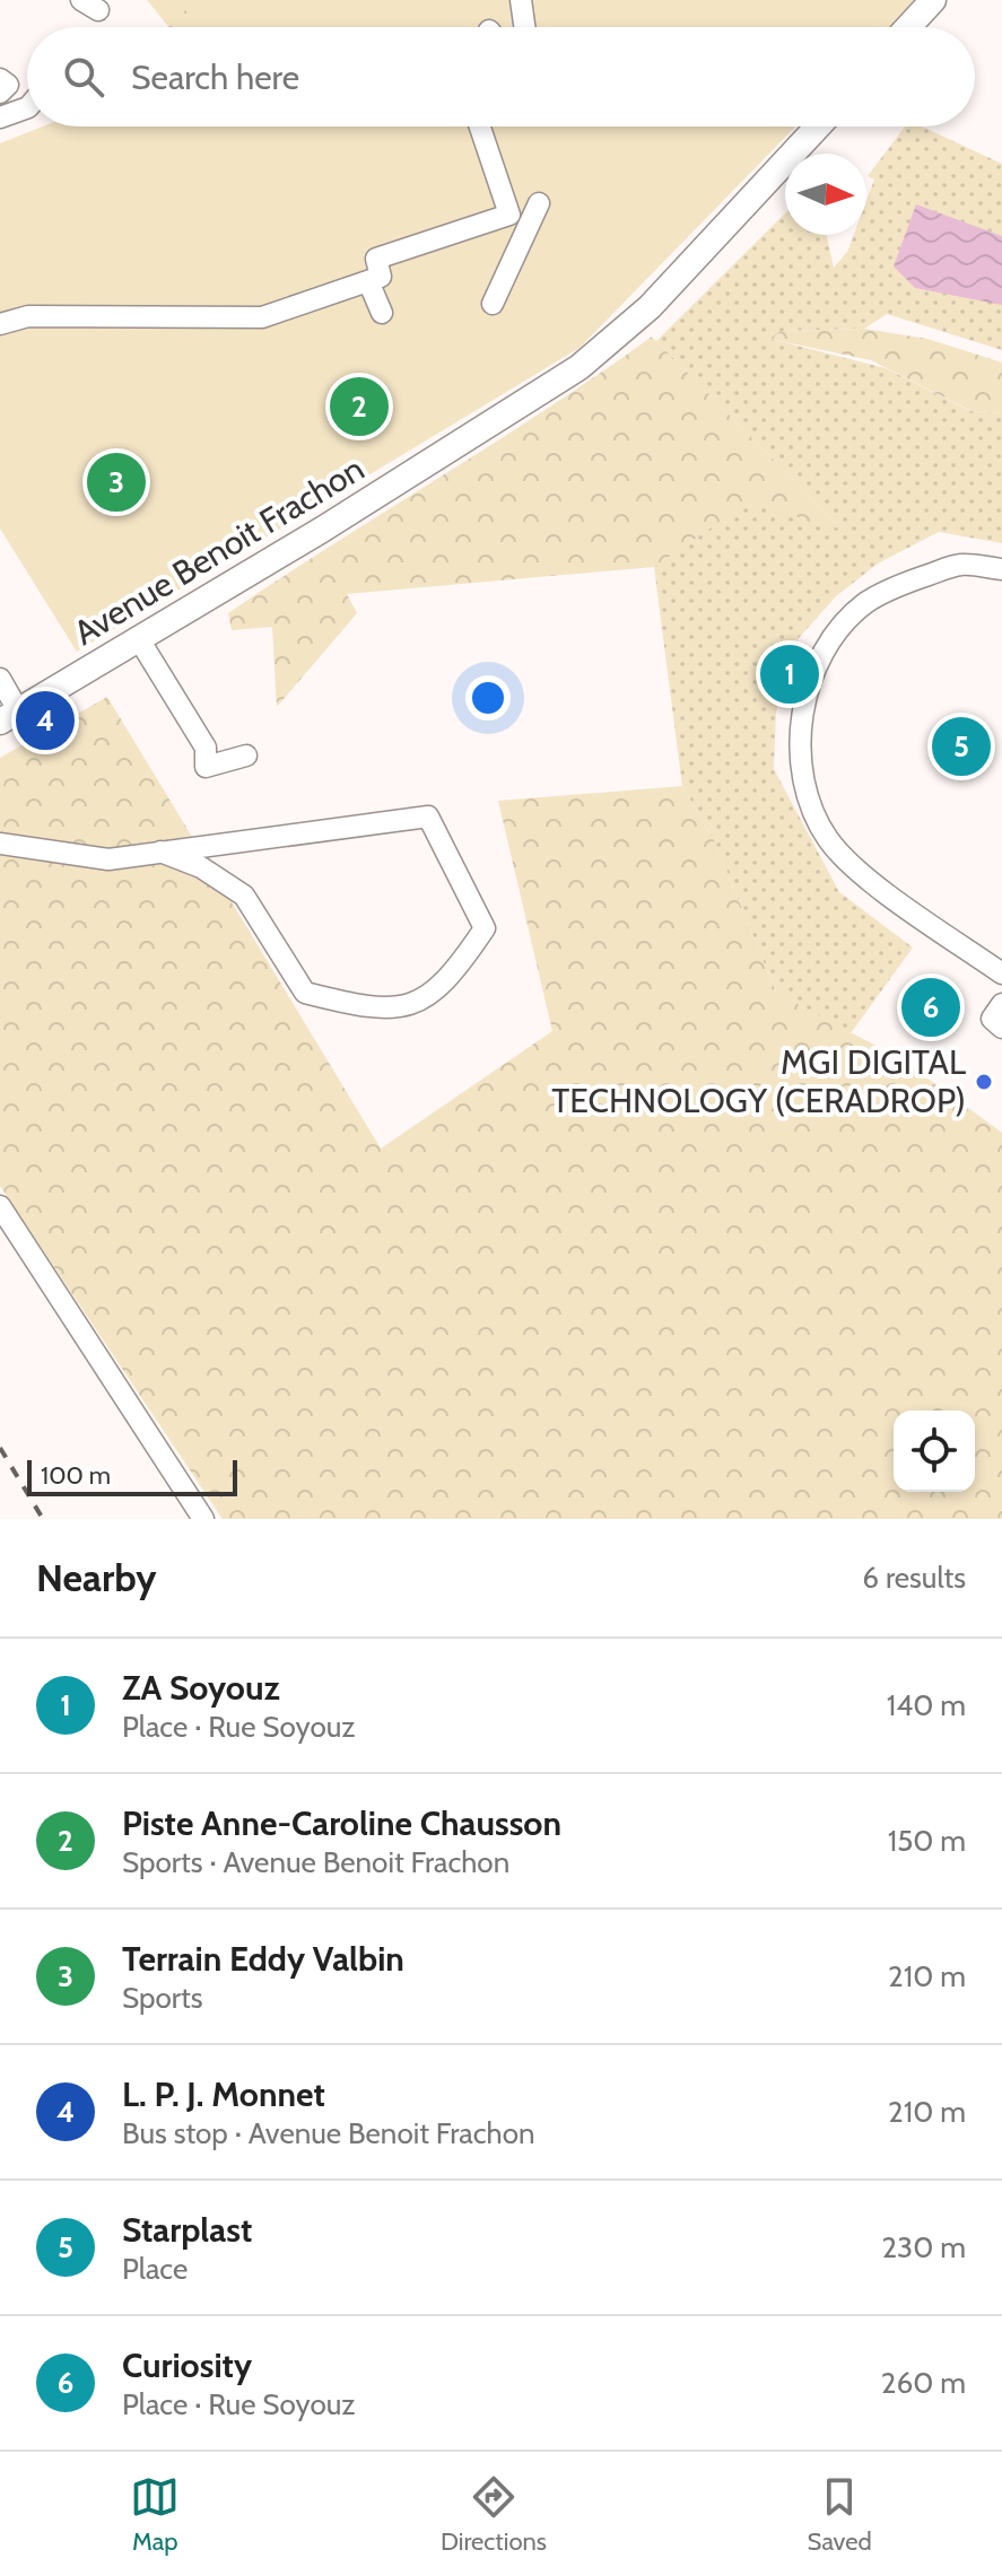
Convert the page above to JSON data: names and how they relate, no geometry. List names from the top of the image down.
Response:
{
  "streets": {
    "main road": ["Avenue Benoit Frachon"]
  },
  "places": ["MGI DIGITAL TECHNOLOGY (CERADROP)"],
  "scale_bar": "100 m",
  "north": "right",
  "page": {
    "search": "Search here",
    "pins": [
      "2",
      "3",
      "1",
      "4",
      "5",
      "6"
    ],
    "scale": "100 m",
    "heading": ["Nearby", "6 results"],
    "list": [
      {
        "mark": "1",
        "name": "ZA Soyouz",
        "note": "Place · Rue Soyouz",
        "value": "140 m"
      },
      {
        "mark": "2",
        "name": "Piste Anne-Caroline Chausson",
        "note": "Sports · Avenue Benoit Frachon",
        "value": "150 m"
      },
      {
        "mark": "3",
        "name": "Terrain Eddy Valbin",
        "note": "Sports",
        "value": "210 m"
      },
      {
        "mark": "4",
        "name": "L. P. J. Monnet",
        "note": "Bus stop · Avenue Benoit Frachon",
        "value": "210 m"
      },
      {
        "mark": "5",
        "name": "Starplast",
        "note": "Place",
        "value": "230 m"
      },
      {
        "mark": "6",
        "name": "Curiosity",
        "note": "Place · Rue Soyouz",
        "value": "260 m"
      }
    ],
    "nav": ["Map", "Directions", "Saved"]
  }
}
